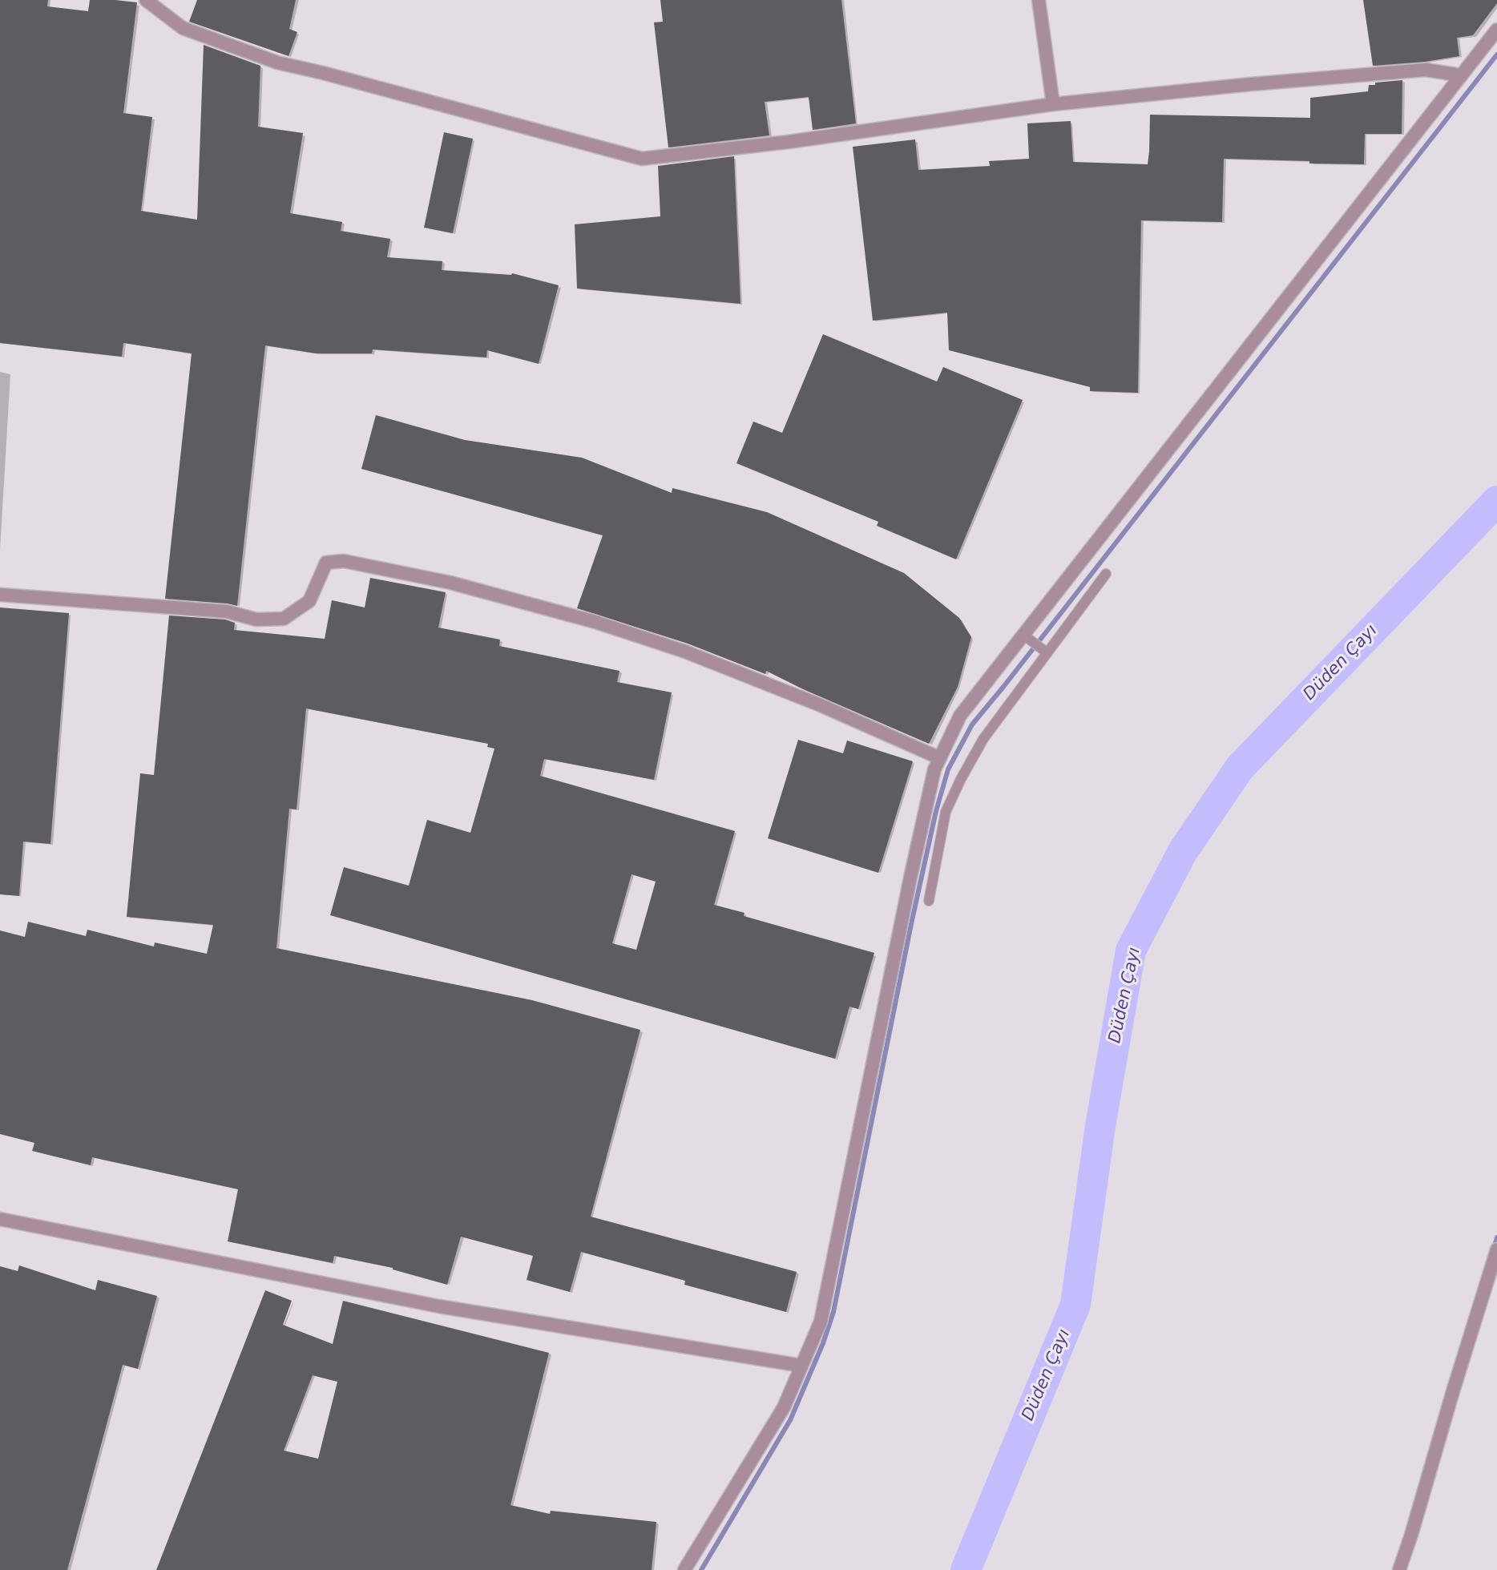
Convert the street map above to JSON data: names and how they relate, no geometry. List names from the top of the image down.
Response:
{
  "water": ["Düden Çayı"]
}
